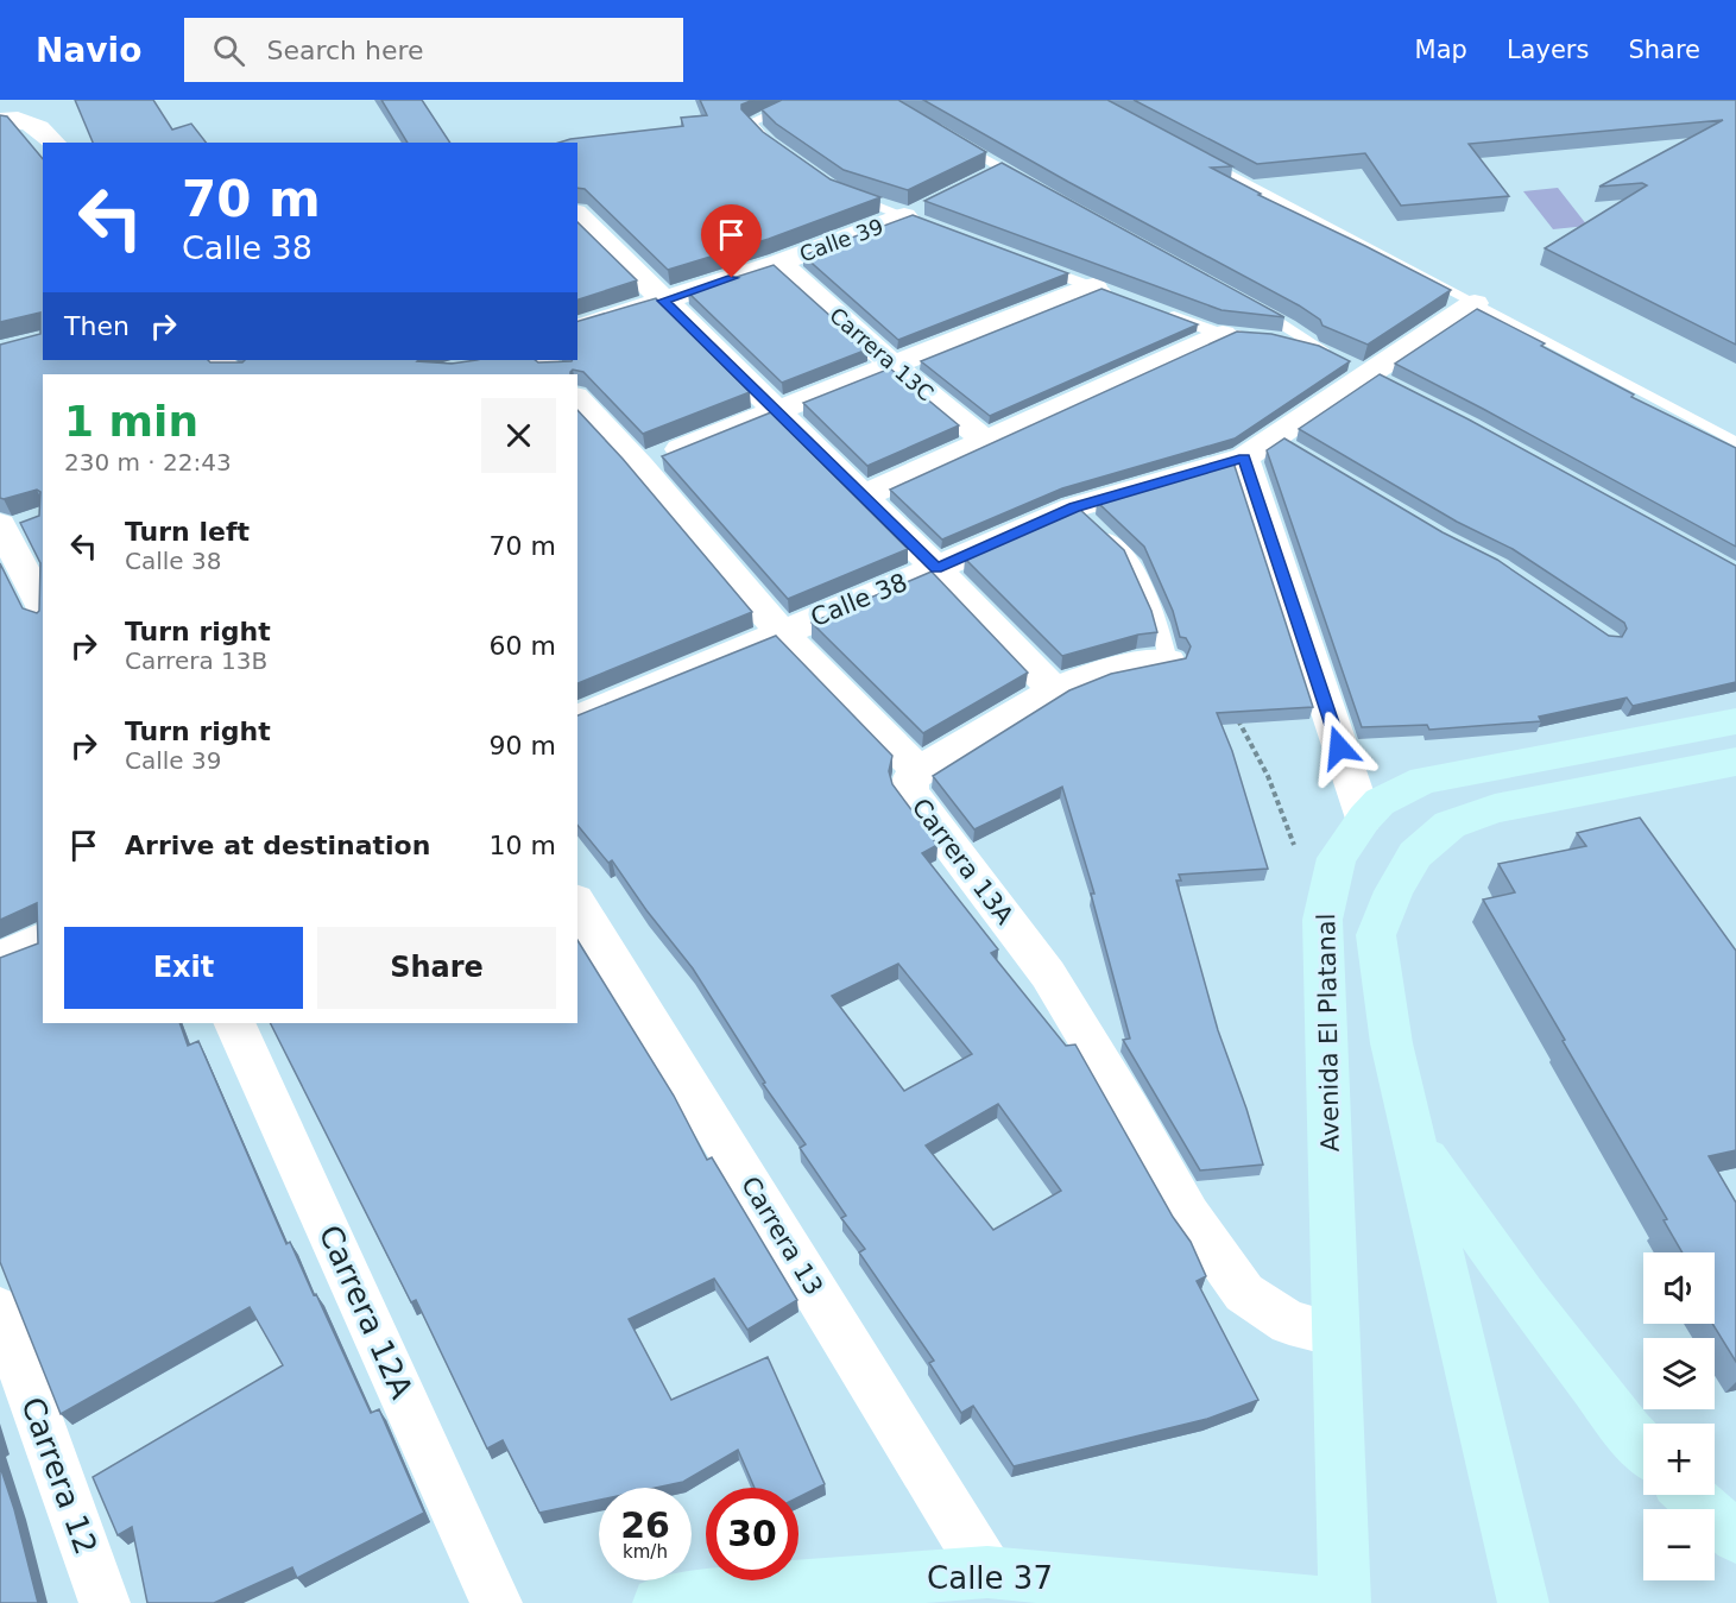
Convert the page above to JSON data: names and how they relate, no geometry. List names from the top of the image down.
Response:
{
  "streets": {
    "main road": ["Avenida El Platanal", "Calle 37"],
    "street": [
      "Calle 39",
      "Carrera 13C",
      "Calle 38",
      "Carrera 13A",
      "Carrera 13",
      "Carrera 12A",
      "Carrera 12"
    ]
  },
  "crossings": [
    ["Calle 39", "Carrera 13C"],
    ["Calle 38", "Carrera 13A"],
    ["Carrera 13A", "Avenida El Platanal"],
    ["Carrera 13", "Calle 37"]
  ],
  "page": {
    "header": "Navio",
    "search": "Search here",
    "nav": ["Map", "Layers", "Share"],
    "turn": ["70 m", "Calle 38"],
    "then": "Then",
    "heading": ["1 min", "230 m · 22:43"],
    "list": [
      {
        "name": "Turn left",
        "note": "Calle 38",
        "value": "70 m"
      },
      {
        "name": "Turn right",
        "note": "Carrera 13B",
        "value": "60 m"
      },
      {
        "name": "Turn right",
        "note": "Calle 39",
        "value": "90 m"
      },
      {
        "name": "Arrive at destination",
        "value": "10 m"
      }
    ],
    "buttons": ["Exit", "Share"],
    "map_buttons": ["+", "−"],
    "speed": "26 km/h",
    "limit": "30"
  }
}
